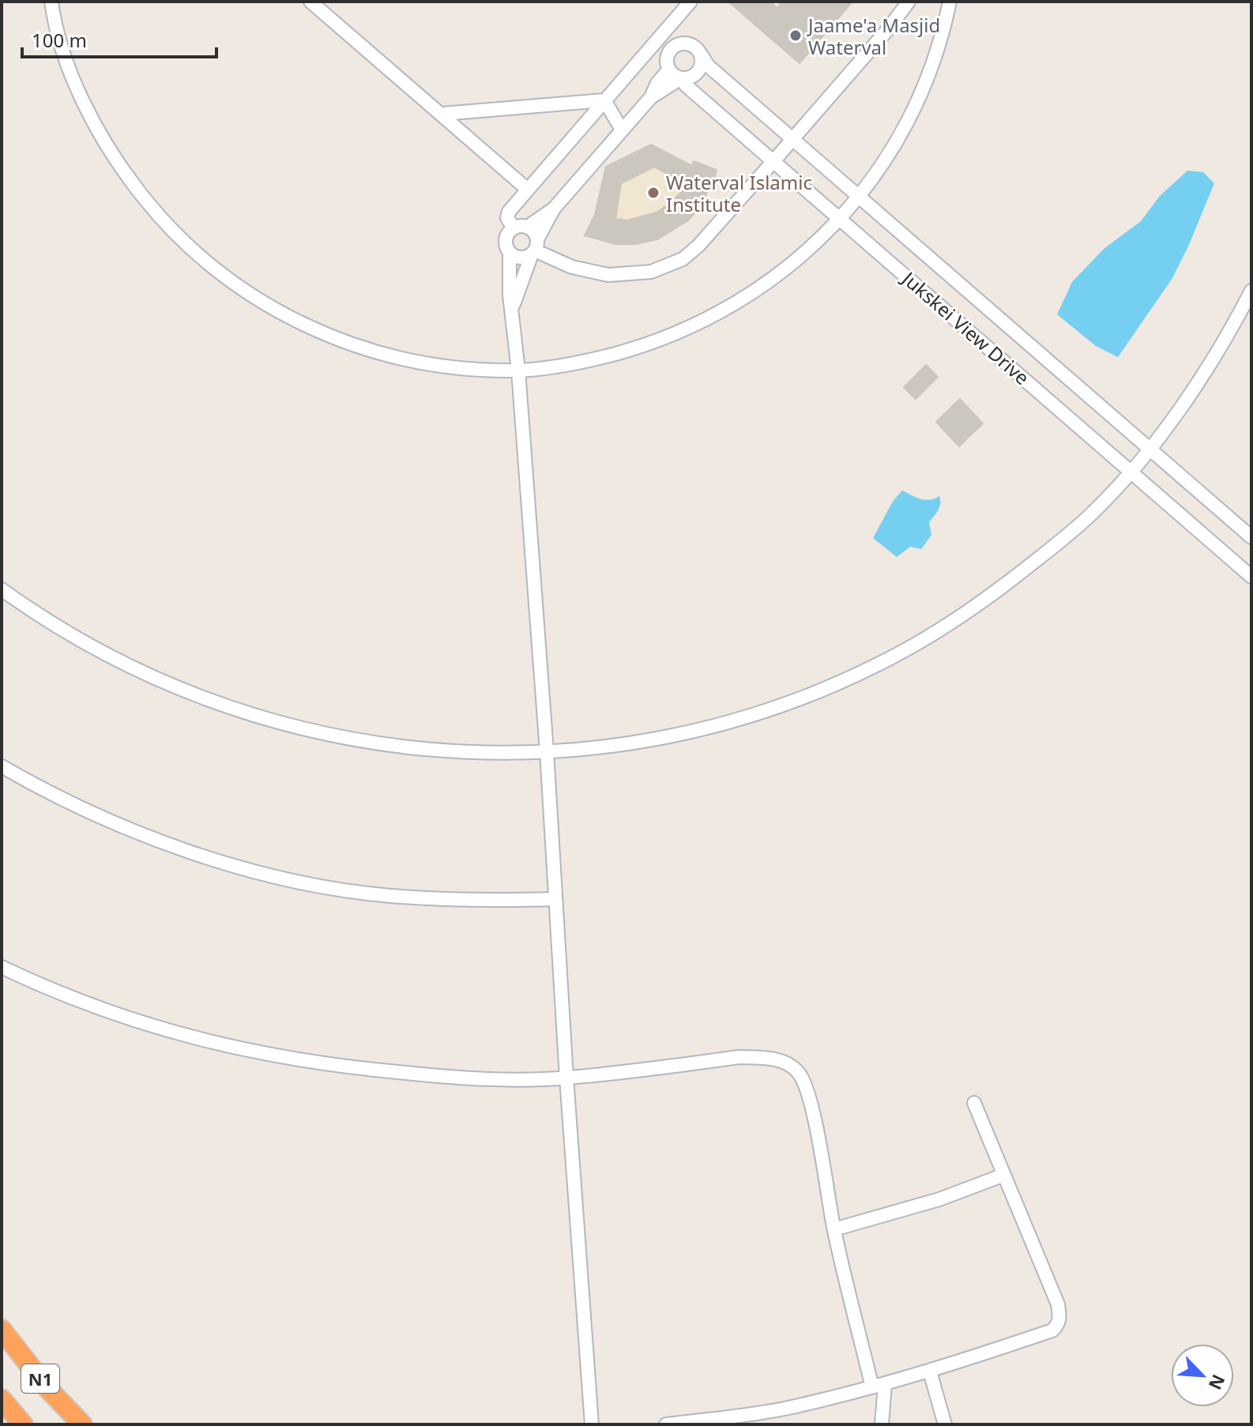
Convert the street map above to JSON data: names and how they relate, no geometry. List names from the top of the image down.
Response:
{
  "streets": {
    "highway": ["N1"],
    "street": ["Jukskei View Drive"]
  },
  "places": ["Jaame'a Masjid Waterval", "Waterval Islamic Institute"],
  "scale_bar": "100 m",
  "north": "bottom right"
}
